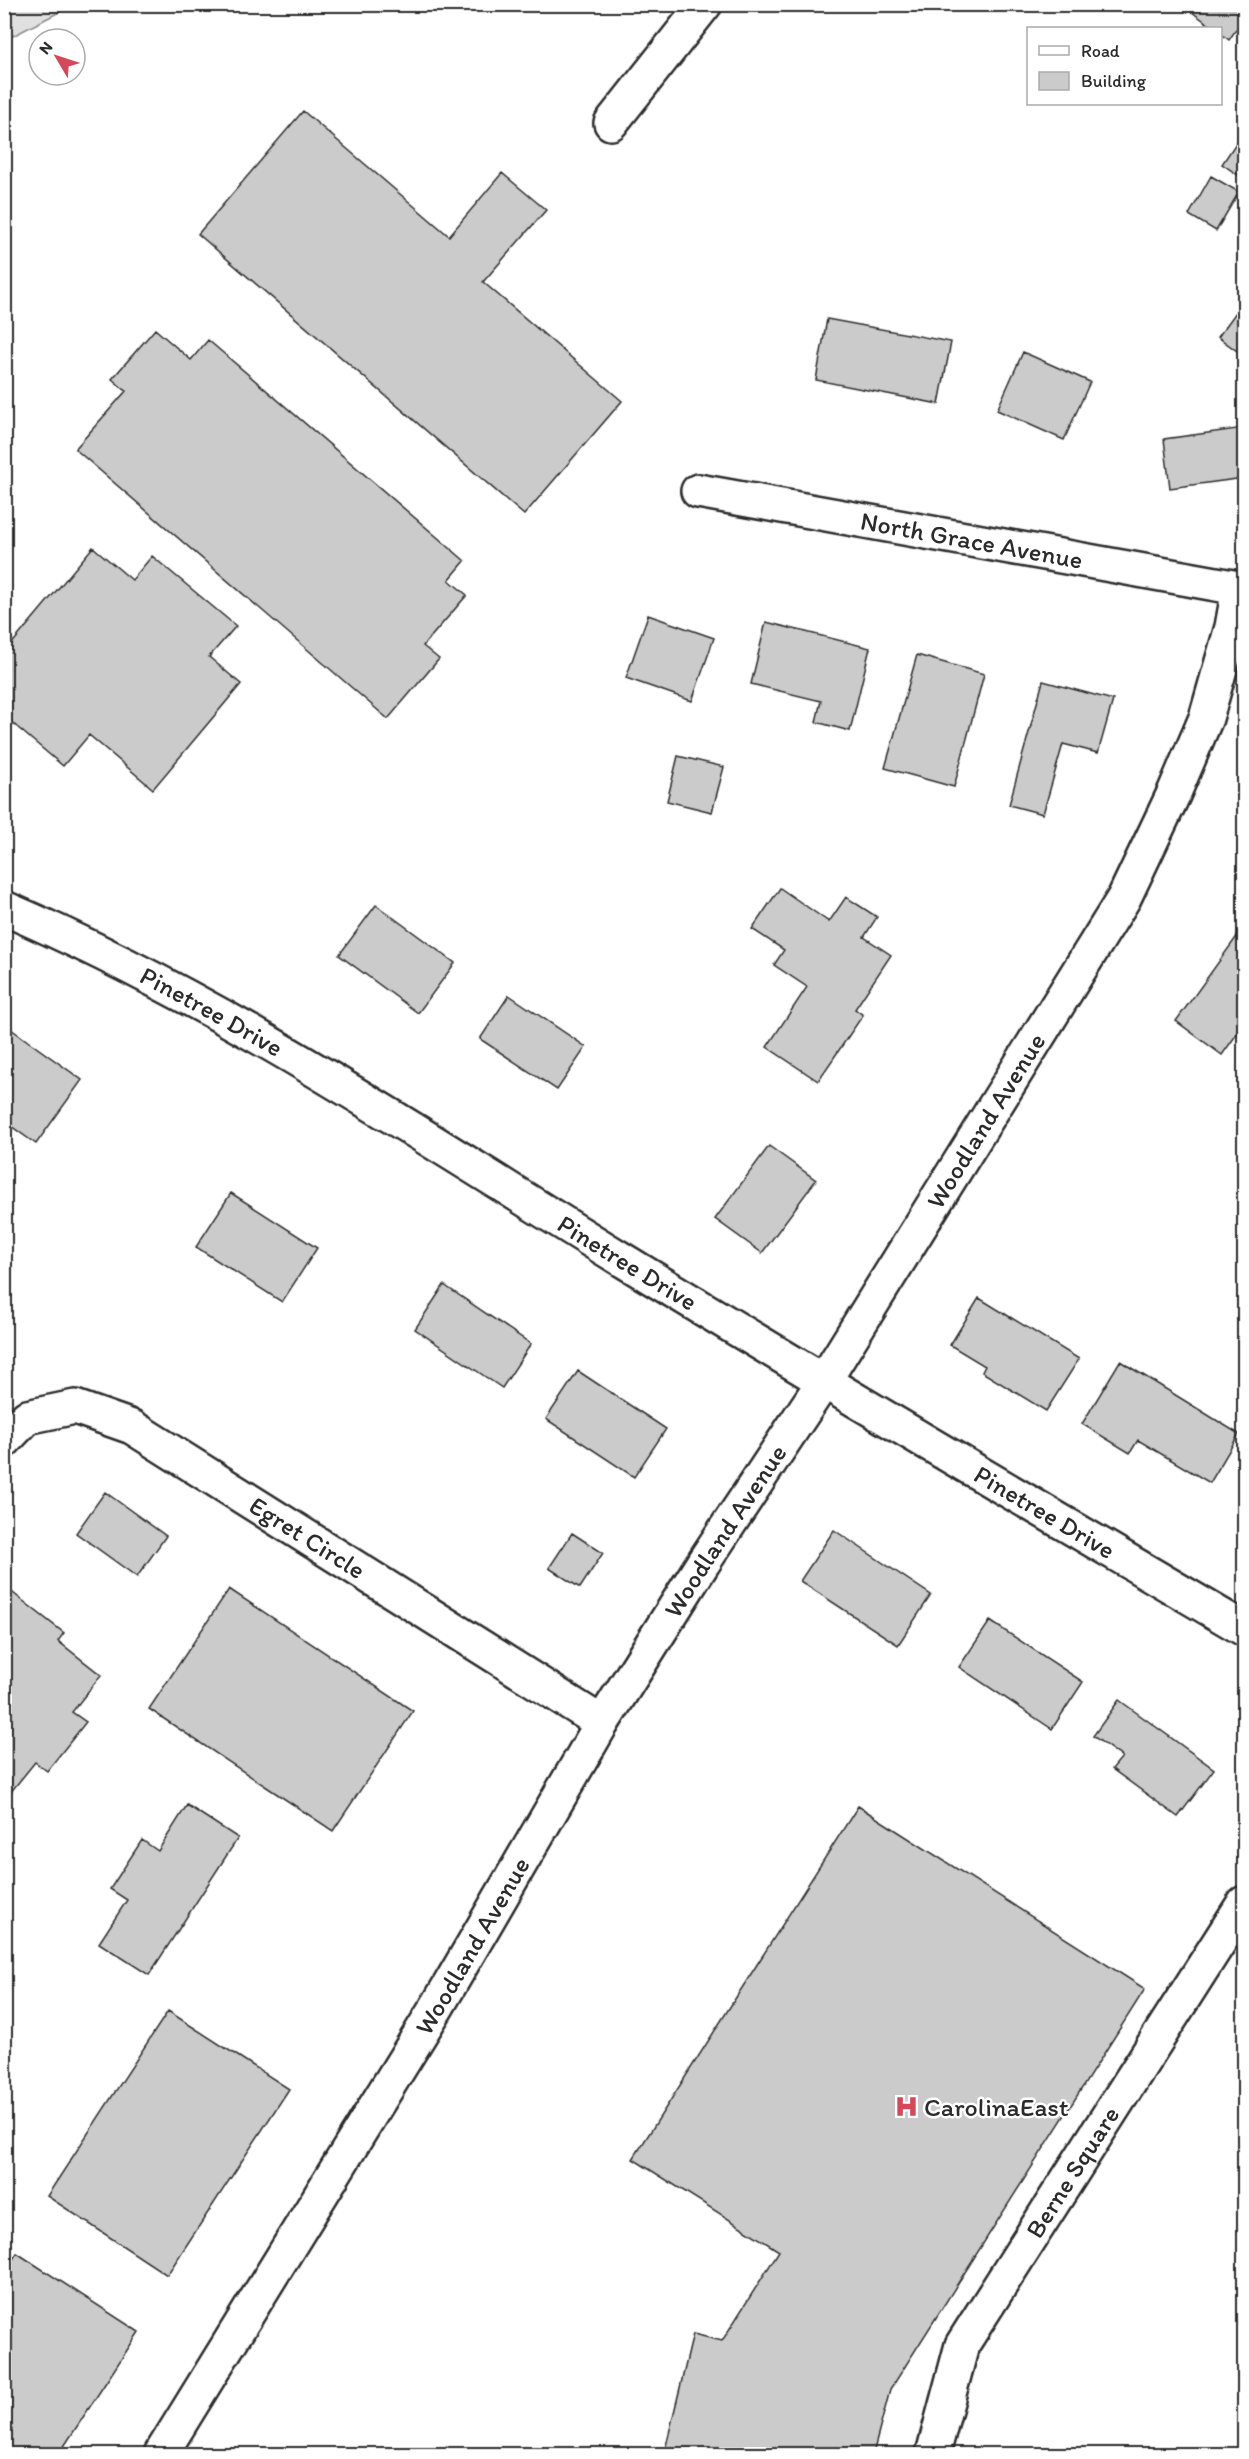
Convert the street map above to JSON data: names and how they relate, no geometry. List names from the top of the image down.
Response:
{
  "streets": {
    "street": [
      "North Grace Avenue",
      "Pinetree Drive",
      "Woodland Avenue",
      "Egret Circle",
      "Berne Square"
    ]
  },
  "crossings": [
    ["North Grace Avenue", "Woodland Avenue"],
    ["Pinetree Drive", "Woodland Avenue"],
    ["Woodland Avenue", "Egret Circle"]
  ],
  "places": {
    "hospital": ["CarolinaEast"]
  },
  "legend": ["Road", "Building"],
  "north": "top left"
}
